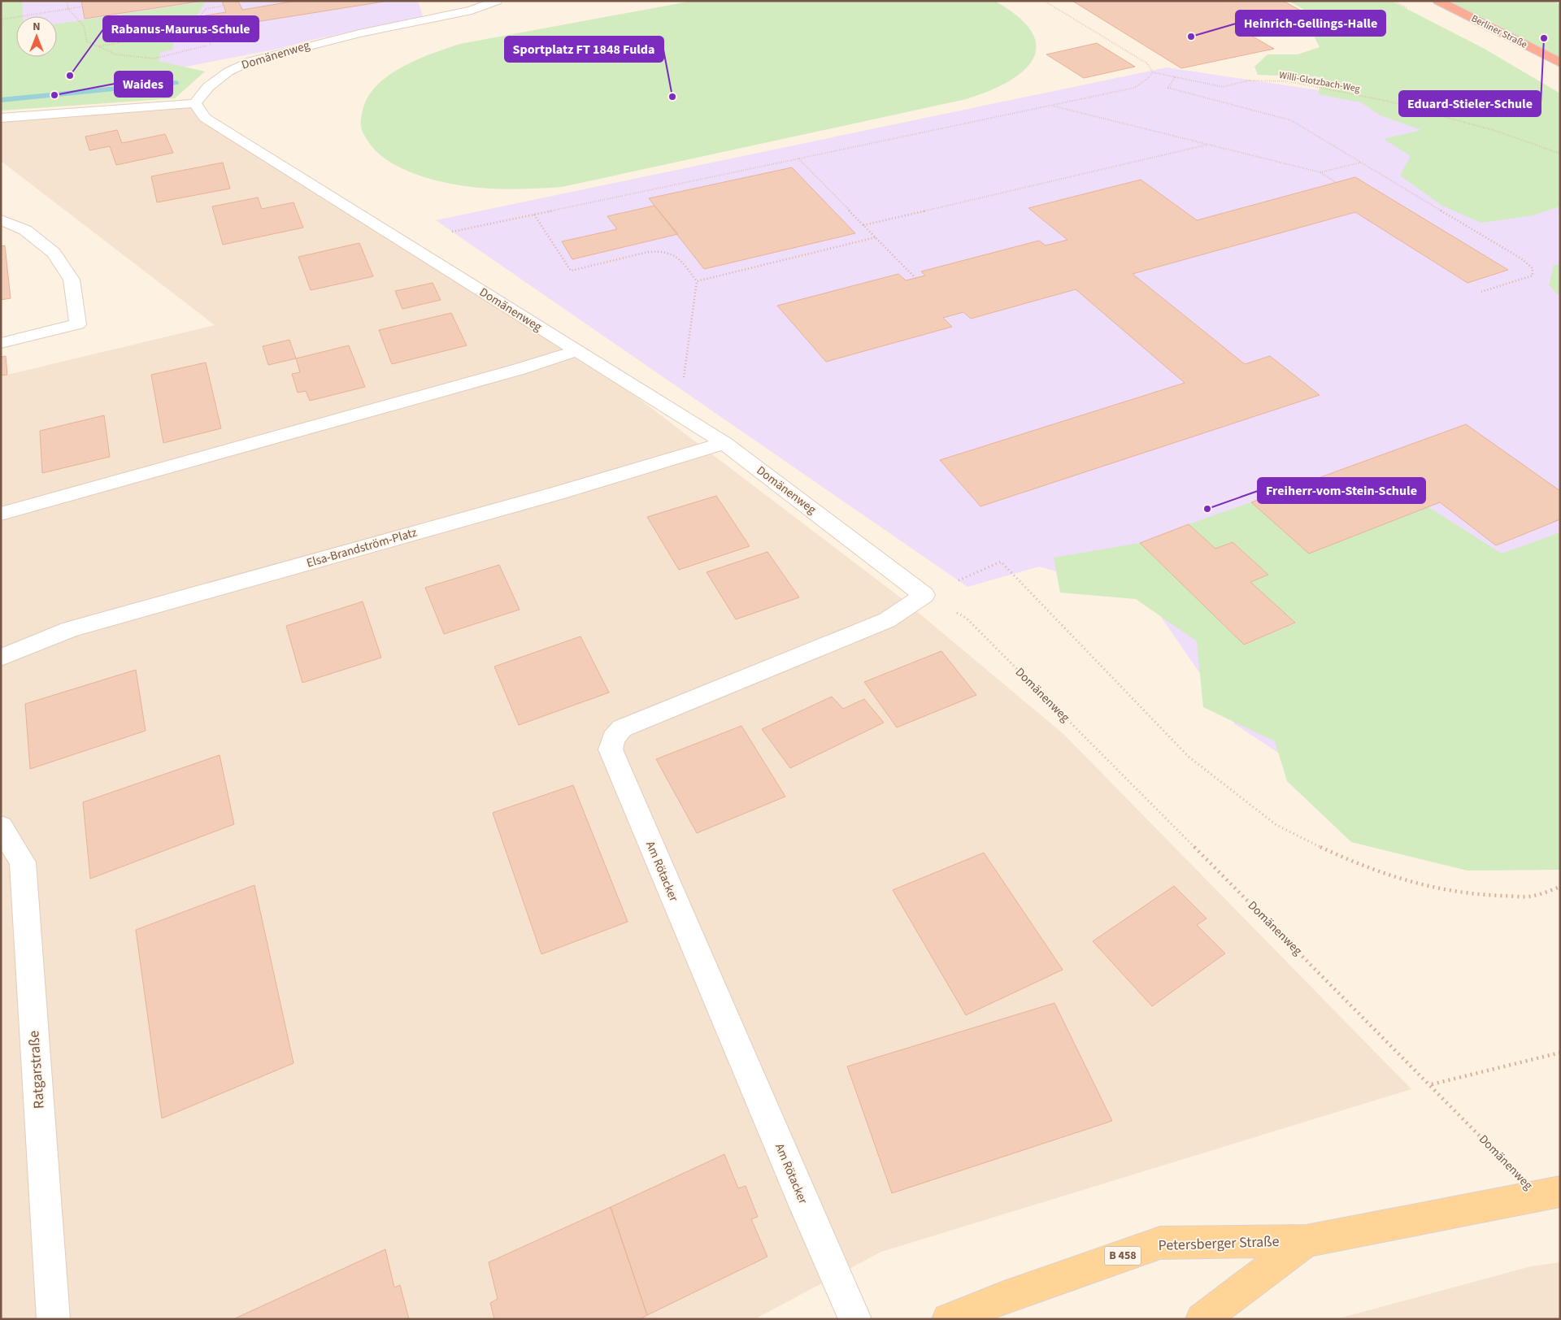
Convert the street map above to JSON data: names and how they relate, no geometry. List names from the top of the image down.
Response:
{
  "streets": {
    "highway": ["Berliner Straße"],
    "main road": ["Petersberger Straße", "B 458"],
    "street": [
      "Domänenweg",
      "Elsa-Brandström-Platz",
      "Am Rötacker",
      "Ratgarstraße"
    ],
    "path": ["Willi-Glotzbach-Weg"]
  },
  "crossings": [
    ["Domänenweg", "Elsa-Brandström-Platz"],
    ["Domänenweg", "Am Rötacker"],
    ["Domänenweg", "Petersberger Straße"]
  ],
  "places": [
    "Heinrich-Gellings-Halle",
    "Eduard-Stieler-Schule",
    "Rabanus-Maurus-Schule",
    "Waides",
    "Sportplatz FT 1848 Fulda",
    "Freiherr-vom-Stein-Schule"
  ],
  "north": "top"
}
